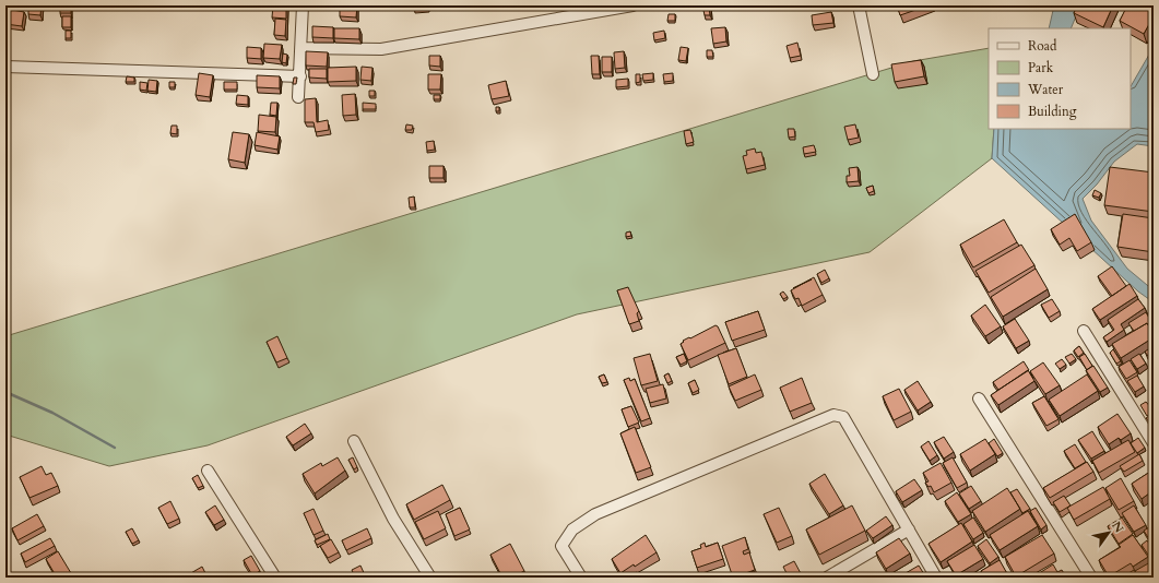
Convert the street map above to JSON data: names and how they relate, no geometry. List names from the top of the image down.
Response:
{
  "legend": [
    "Road",
    "Park",
    "Water",
    "Building"
  ],
  "north": "top right"
}
